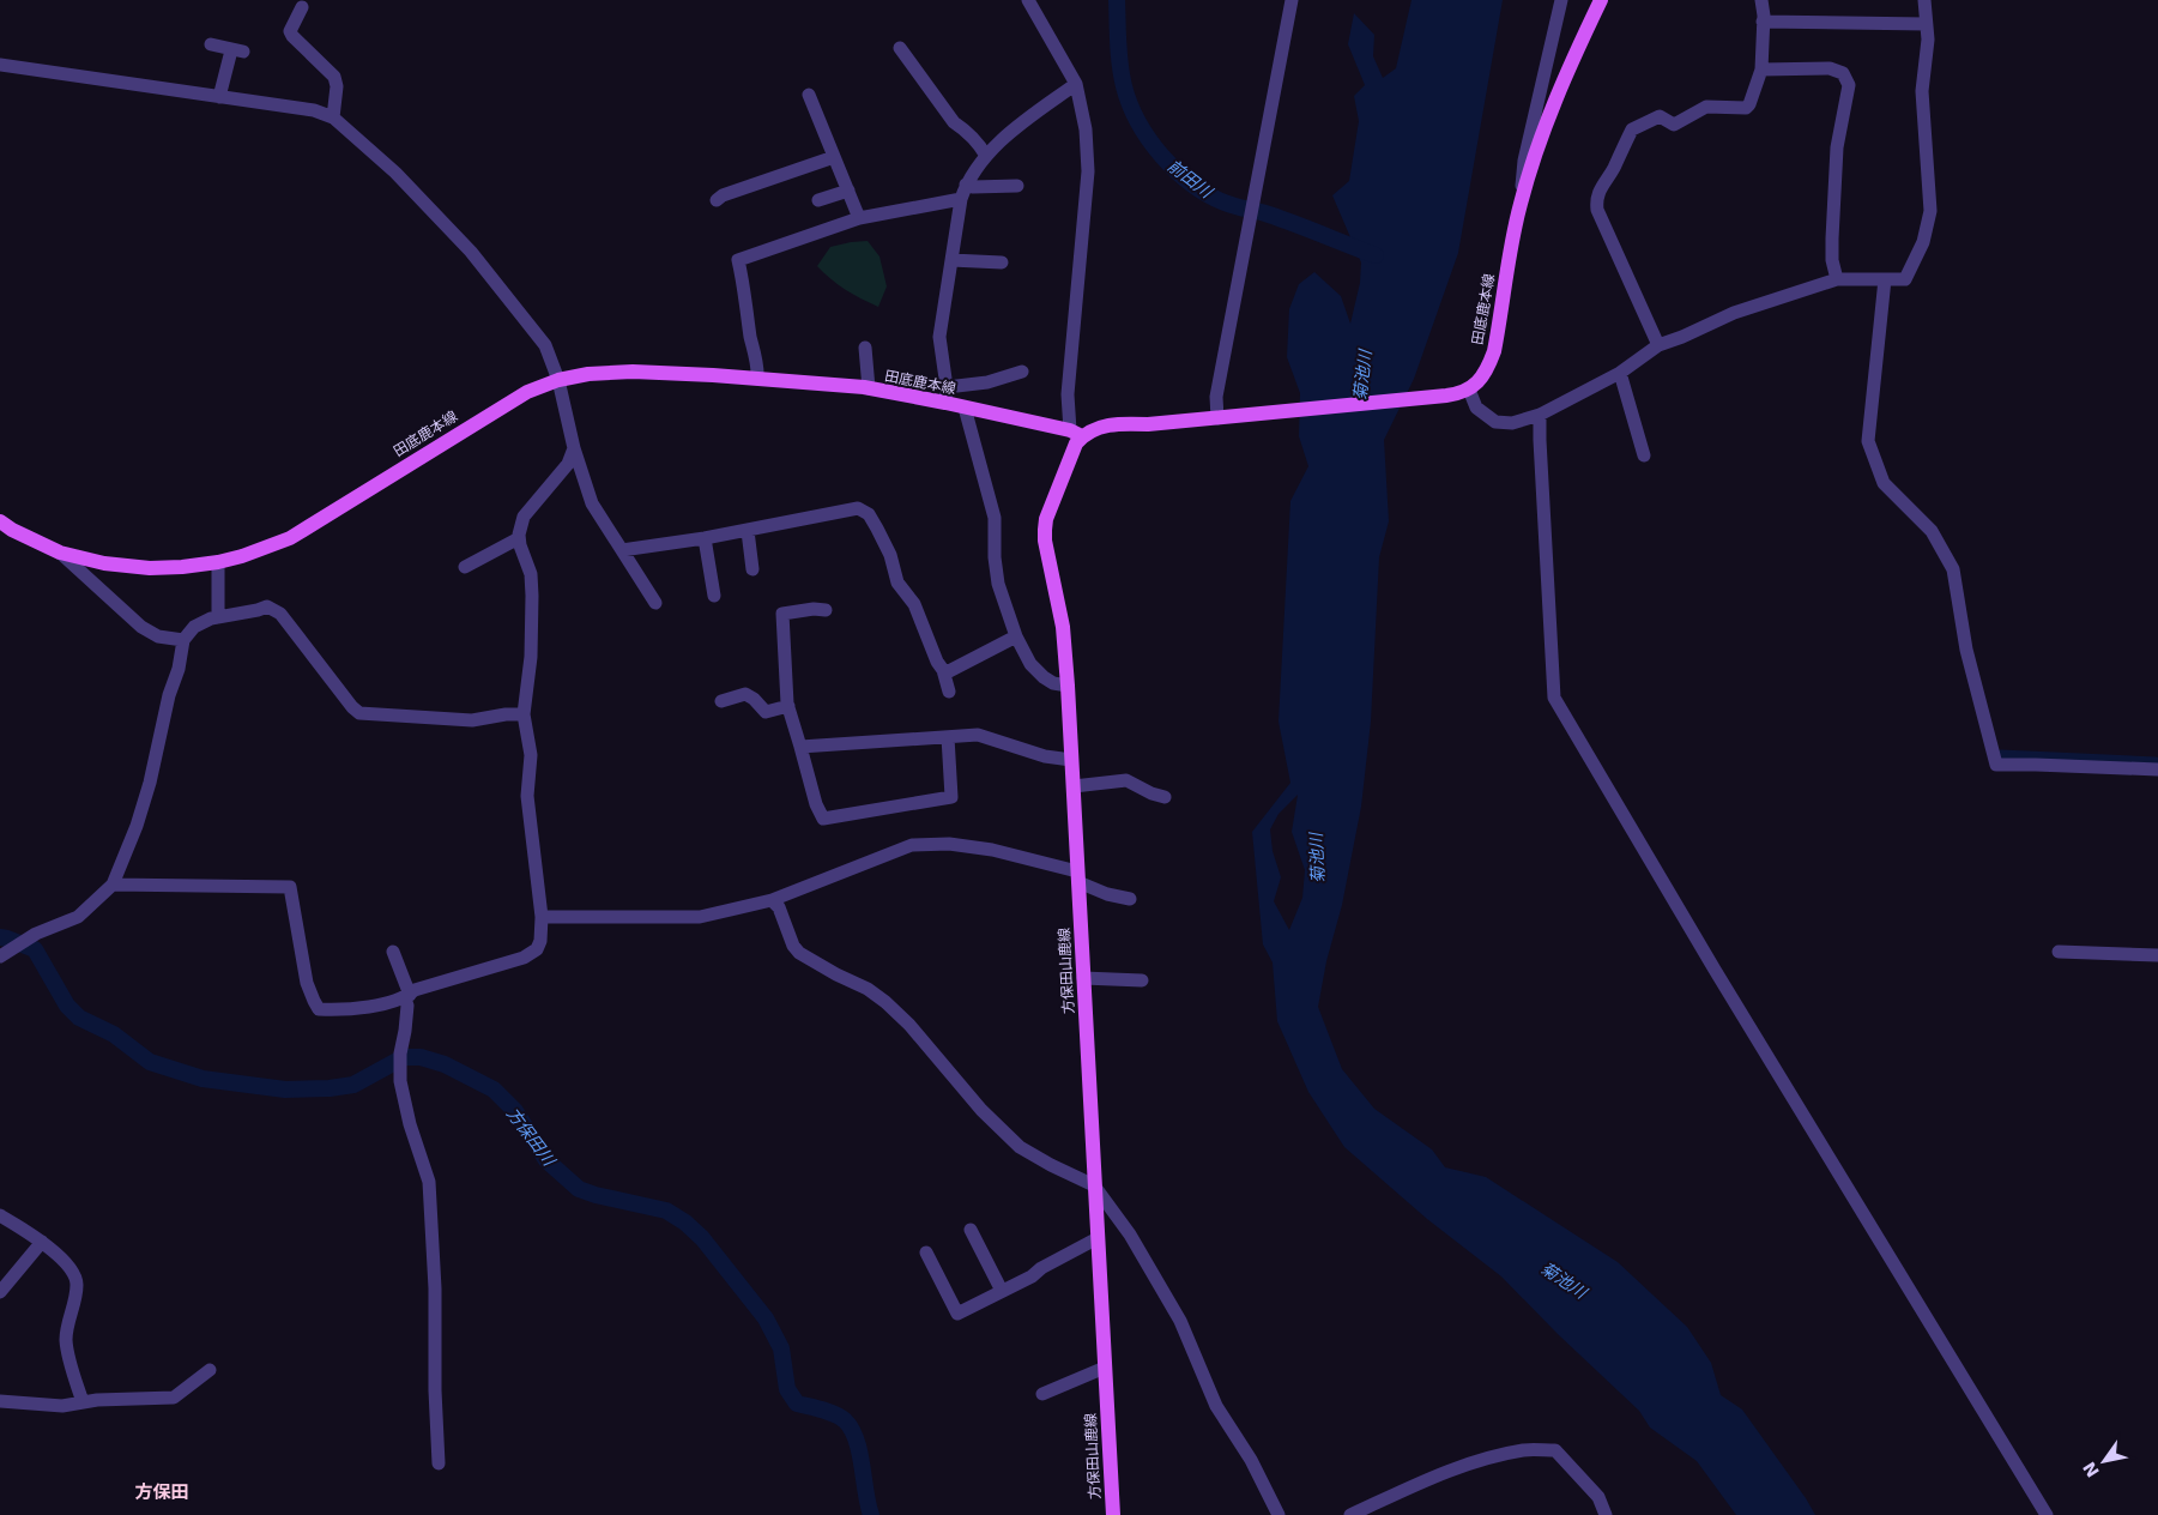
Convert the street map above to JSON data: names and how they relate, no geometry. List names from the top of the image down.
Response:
{
  "streets": {
    "main road": ["田底鹿本線", "方保田山鹿線"]
  },
  "crossings": [
    ["田底鹿本線", "方保田山鹿線"]
  ],
  "districts": ["方保田"],
  "water": ["前田川", "菊池川", "方保田川"],
  "north": "bottom left"
}
